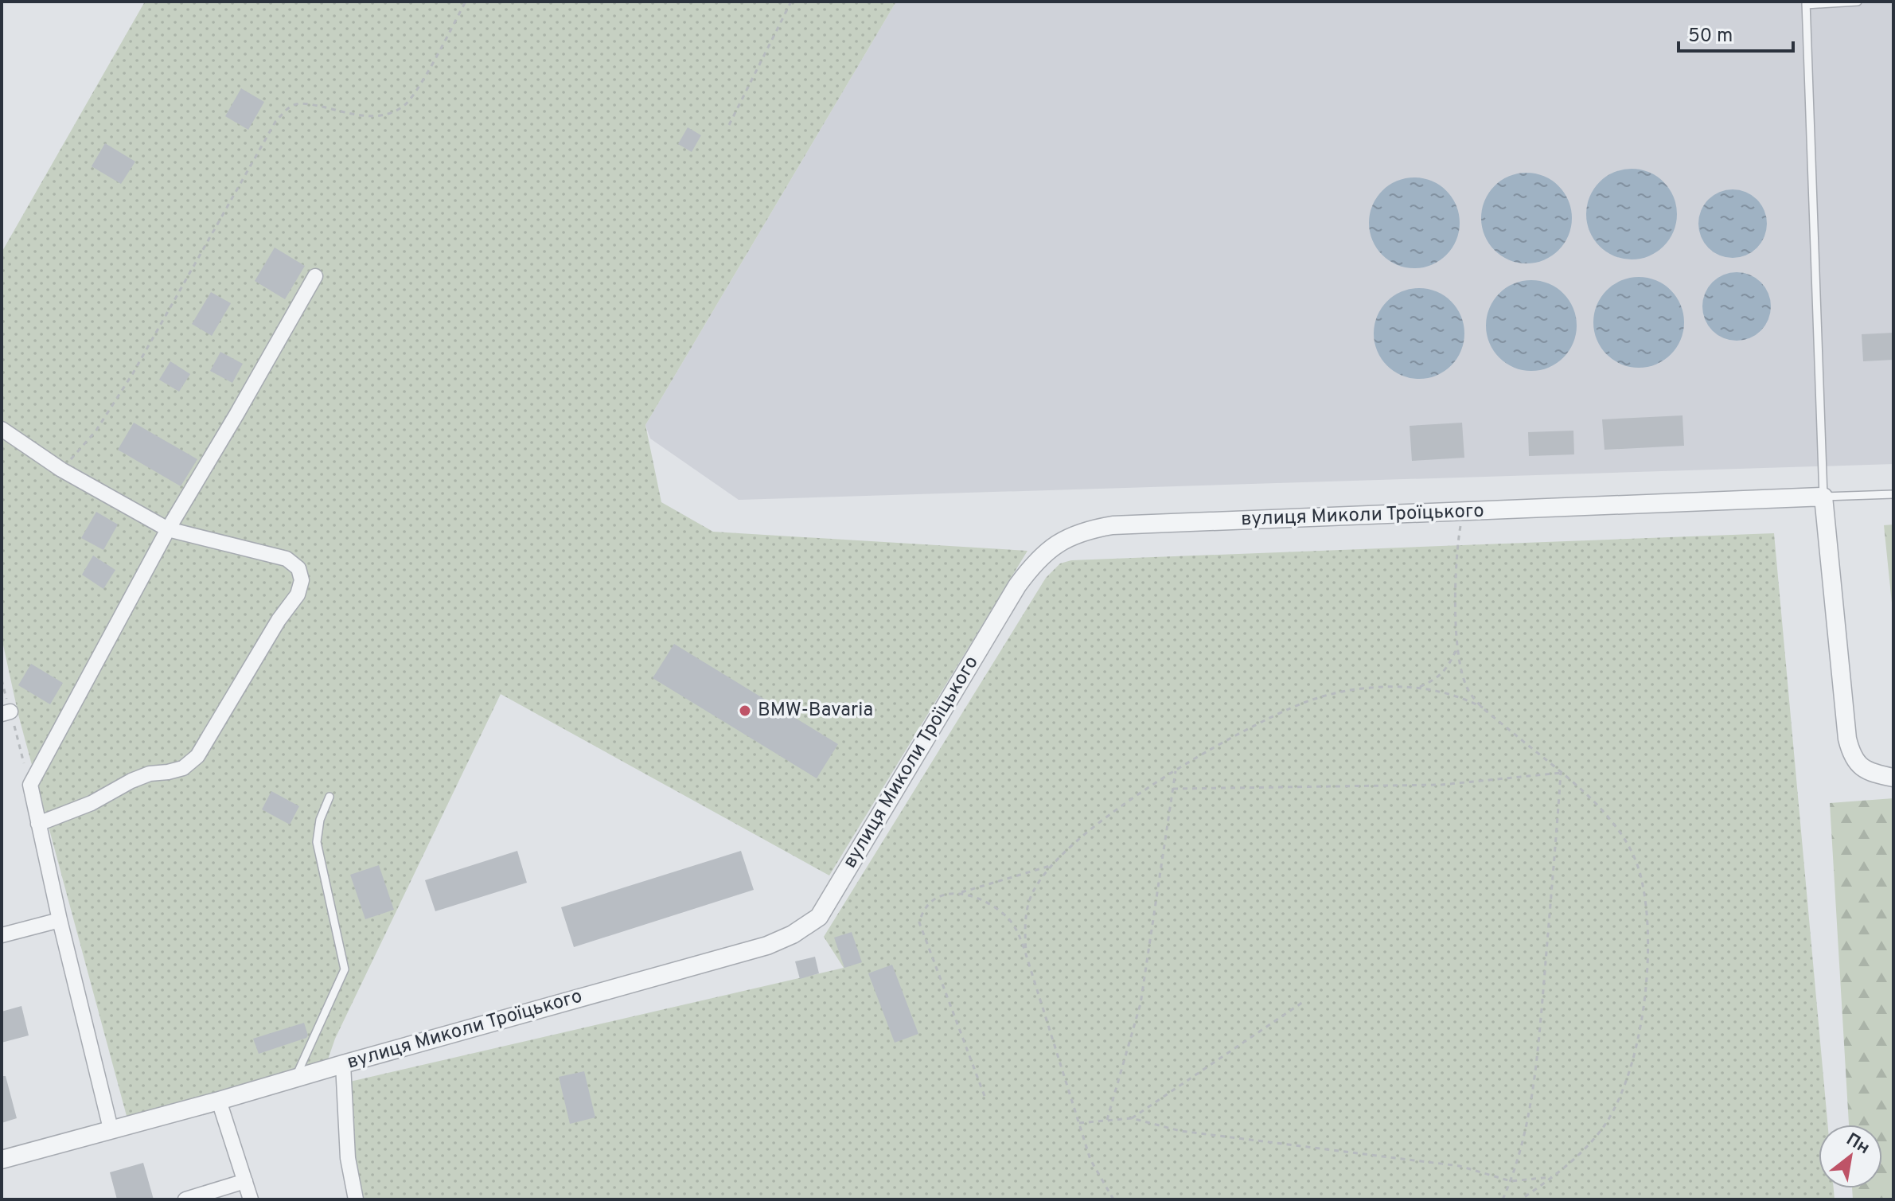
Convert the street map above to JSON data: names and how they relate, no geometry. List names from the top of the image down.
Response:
{
  "streets": {
    "street": ["вулиця Миколи Троїцького"]
  },
  "places": ["BMW-Bavaria"],
  "scale_bar": "50 m",
  "north": "top right"
}
